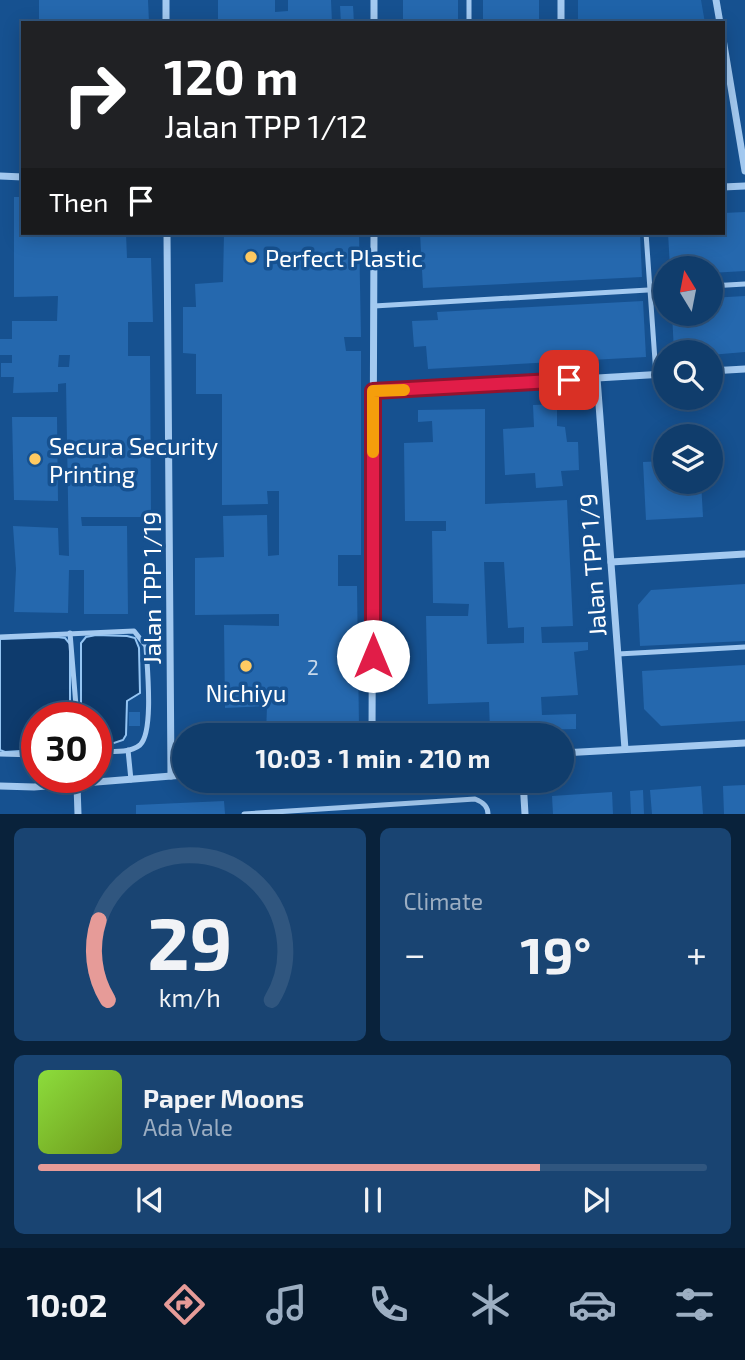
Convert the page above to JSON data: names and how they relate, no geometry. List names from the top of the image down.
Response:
{
  "streets": {
    "street": ["Jalan TPP 1/9", "Jalan TPP 1/19"]
  },
  "places": ["Perfect Plastic", "Secura Security Printing", "Nichiyu"],
  "house_numbers": ["2"],
  "north": "top",
  "page": {
    "turn": ["120 m", "Jalan TPP 1/12"],
    "then": "Then",
    "limit": "30",
    "trip": "10:03 · 1 min · 210 m",
    "tile": "Climate",
    "heat": ["−", "19°", "+"],
    "song": ["Paper Moons", "Ada Vale"],
    "tabs": "10:02",
    "gauge": ["29", "km/h"]
  }
}
